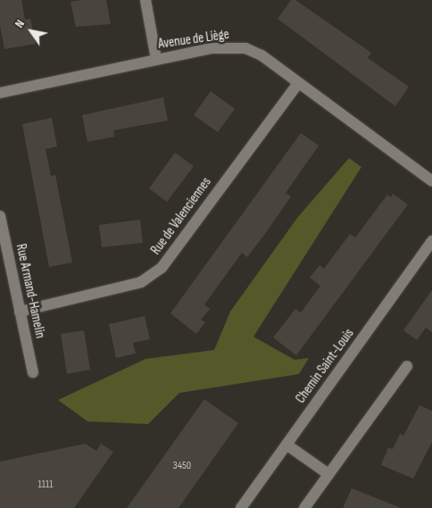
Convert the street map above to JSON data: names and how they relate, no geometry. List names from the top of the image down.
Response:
{
  "streets": {
    "street": [
      "Avenue de Liège",
      "Rue de Valenciennes",
      "Rue Armand-Hamelin",
      "Chemin Saint-Louis"
    ]
  },
  "crossings": [
    ["Avenue de Liège", "Rue de Valenciennes"],
    ["Rue de Valenciennes", "Rue Armand-Hamelin"]
  ],
  "house_numbers": ["3450", "1111"],
  "north": "top left"
}
